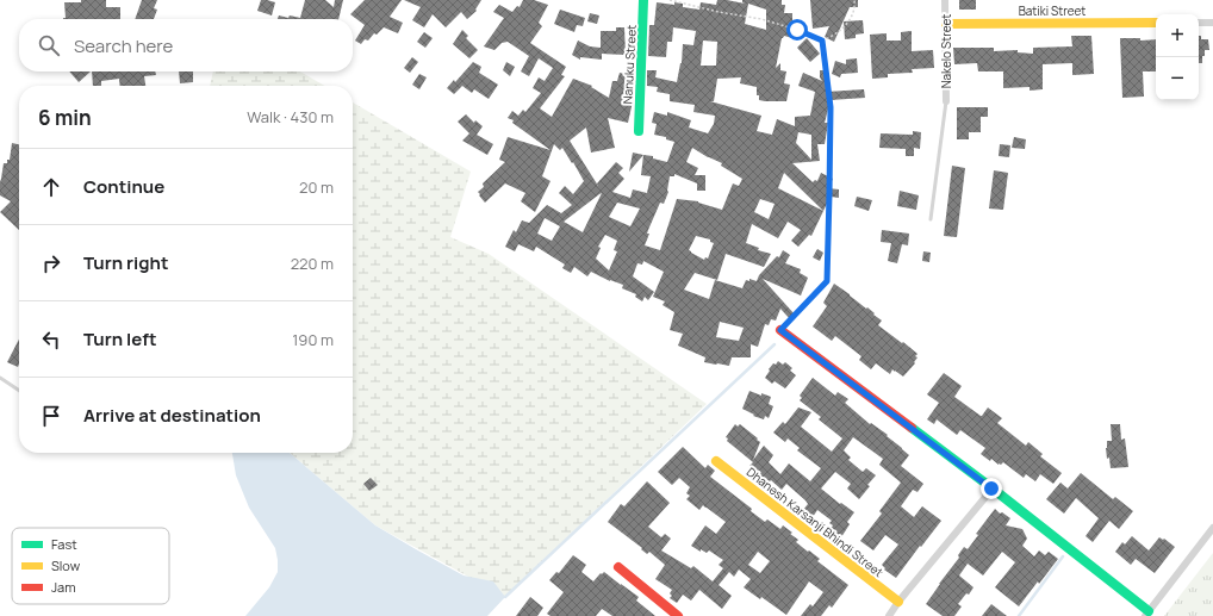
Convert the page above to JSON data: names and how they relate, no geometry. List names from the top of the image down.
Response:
{
  "streets": {
    "street": [
      "Batiki Street",
      "Nakelo Street",
      "Nanuku Street",
      "Dhanesh Karsanji Bhindi Street"
    ]
  },
  "crossings": [
    ["Batiki Street", "Nakelo Street"]
  ],
  "legend": ["Fast", "Slow", "Jam"],
  "page": {
    "map_buttons": ["+", "−"],
    "search": "Search here",
    "heading": ["6 min", "Walk · 430 m"],
    "list": [
      ["Continue", "20 m"],
      ["Turn right", "220 m"],
      ["Turn left", "190 m"],
      "Arrive at destination"
    ]
  }
}
